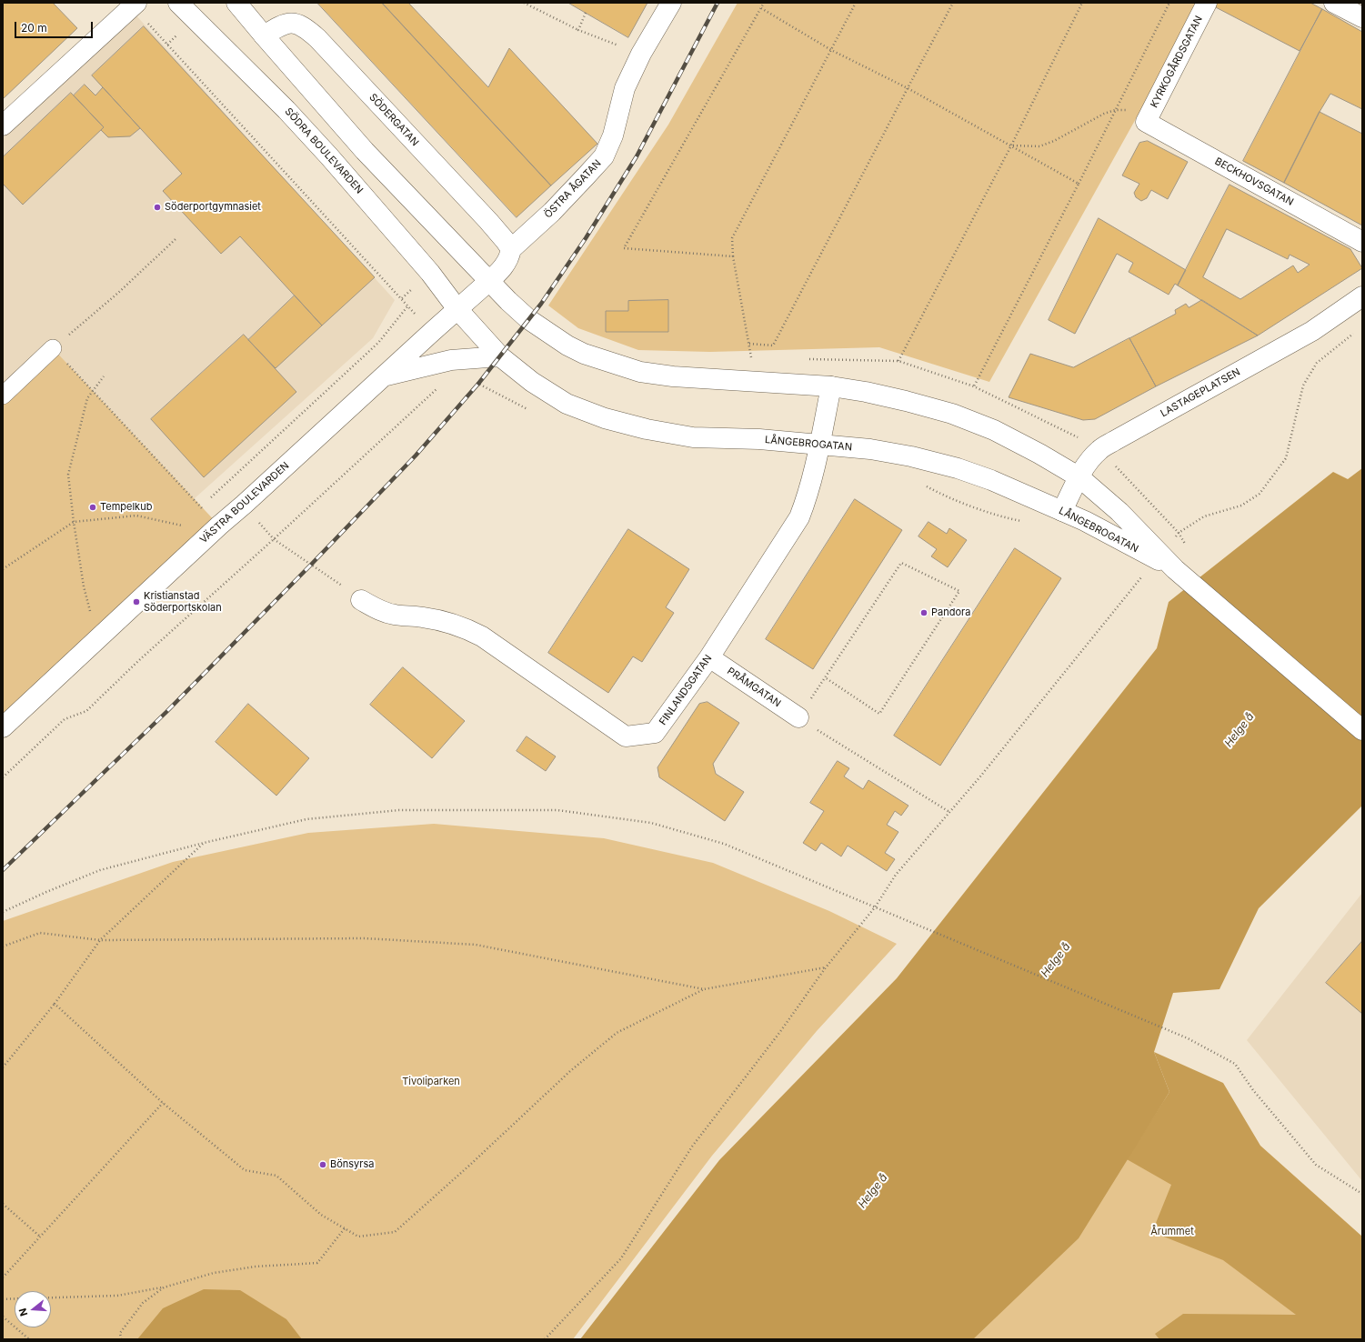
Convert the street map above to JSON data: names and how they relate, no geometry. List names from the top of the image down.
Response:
{
  "streets": {
    "street": [
      "KYRKOGÅRDSGATAN",
      "SÖDERGATAN",
      "SÖDRA BOULEVARDEN",
      "BECKHOVSGATAN",
      "ÖSTRA ÅGATAN",
      "LASTAGEPLATSEN",
      "LÅNGEBROGATAN",
      "VÄSTRA BOULEVARDEN",
      "PRÅMGATAN",
      "FINLANDSGATAN"
    ]
  },
  "crossings": [
    ["KYRKOGÅRDSGATAN", "BECKHOVSGATAN"],
    ["SÖDERGATAN", "ÖSTRA ÅGATAN"],
    ["SÖDRA BOULEVARDEN", "LÅNGEBROGATAN"],
    ["SÖDRA BOULEVARDEN", "VÄSTRA BOULEVARDEN"],
    ["ÖSTRA ÅGATAN", "LÅNGEBROGATAN"],
    ["ÖSTRA ÅGATAN", "VÄSTRA BOULEVARDEN"],
    ["LASTAGEPLATSEN", "LÅNGEBROGATAN"],
    ["LÅNGEBROGATAN", "VÄSTRA BOULEVARDEN"],
    ["LÅNGEBROGATAN", "FINLANDSGATAN"],
    ["PRÅMGATAN", "FINLANDSGATAN"]
  ],
  "water": ["Helge å"],
  "parks": ["Tivoliparken", "Årummet"],
  "places": [
    "Söderportgymnasiet",
    "Tempelkub",
    "Kristianstad Söderportskolan",
    "Pandora",
    "Bönsyrsa"
  ],
  "scale_bar": "20 m",
  "north": "left"
}
